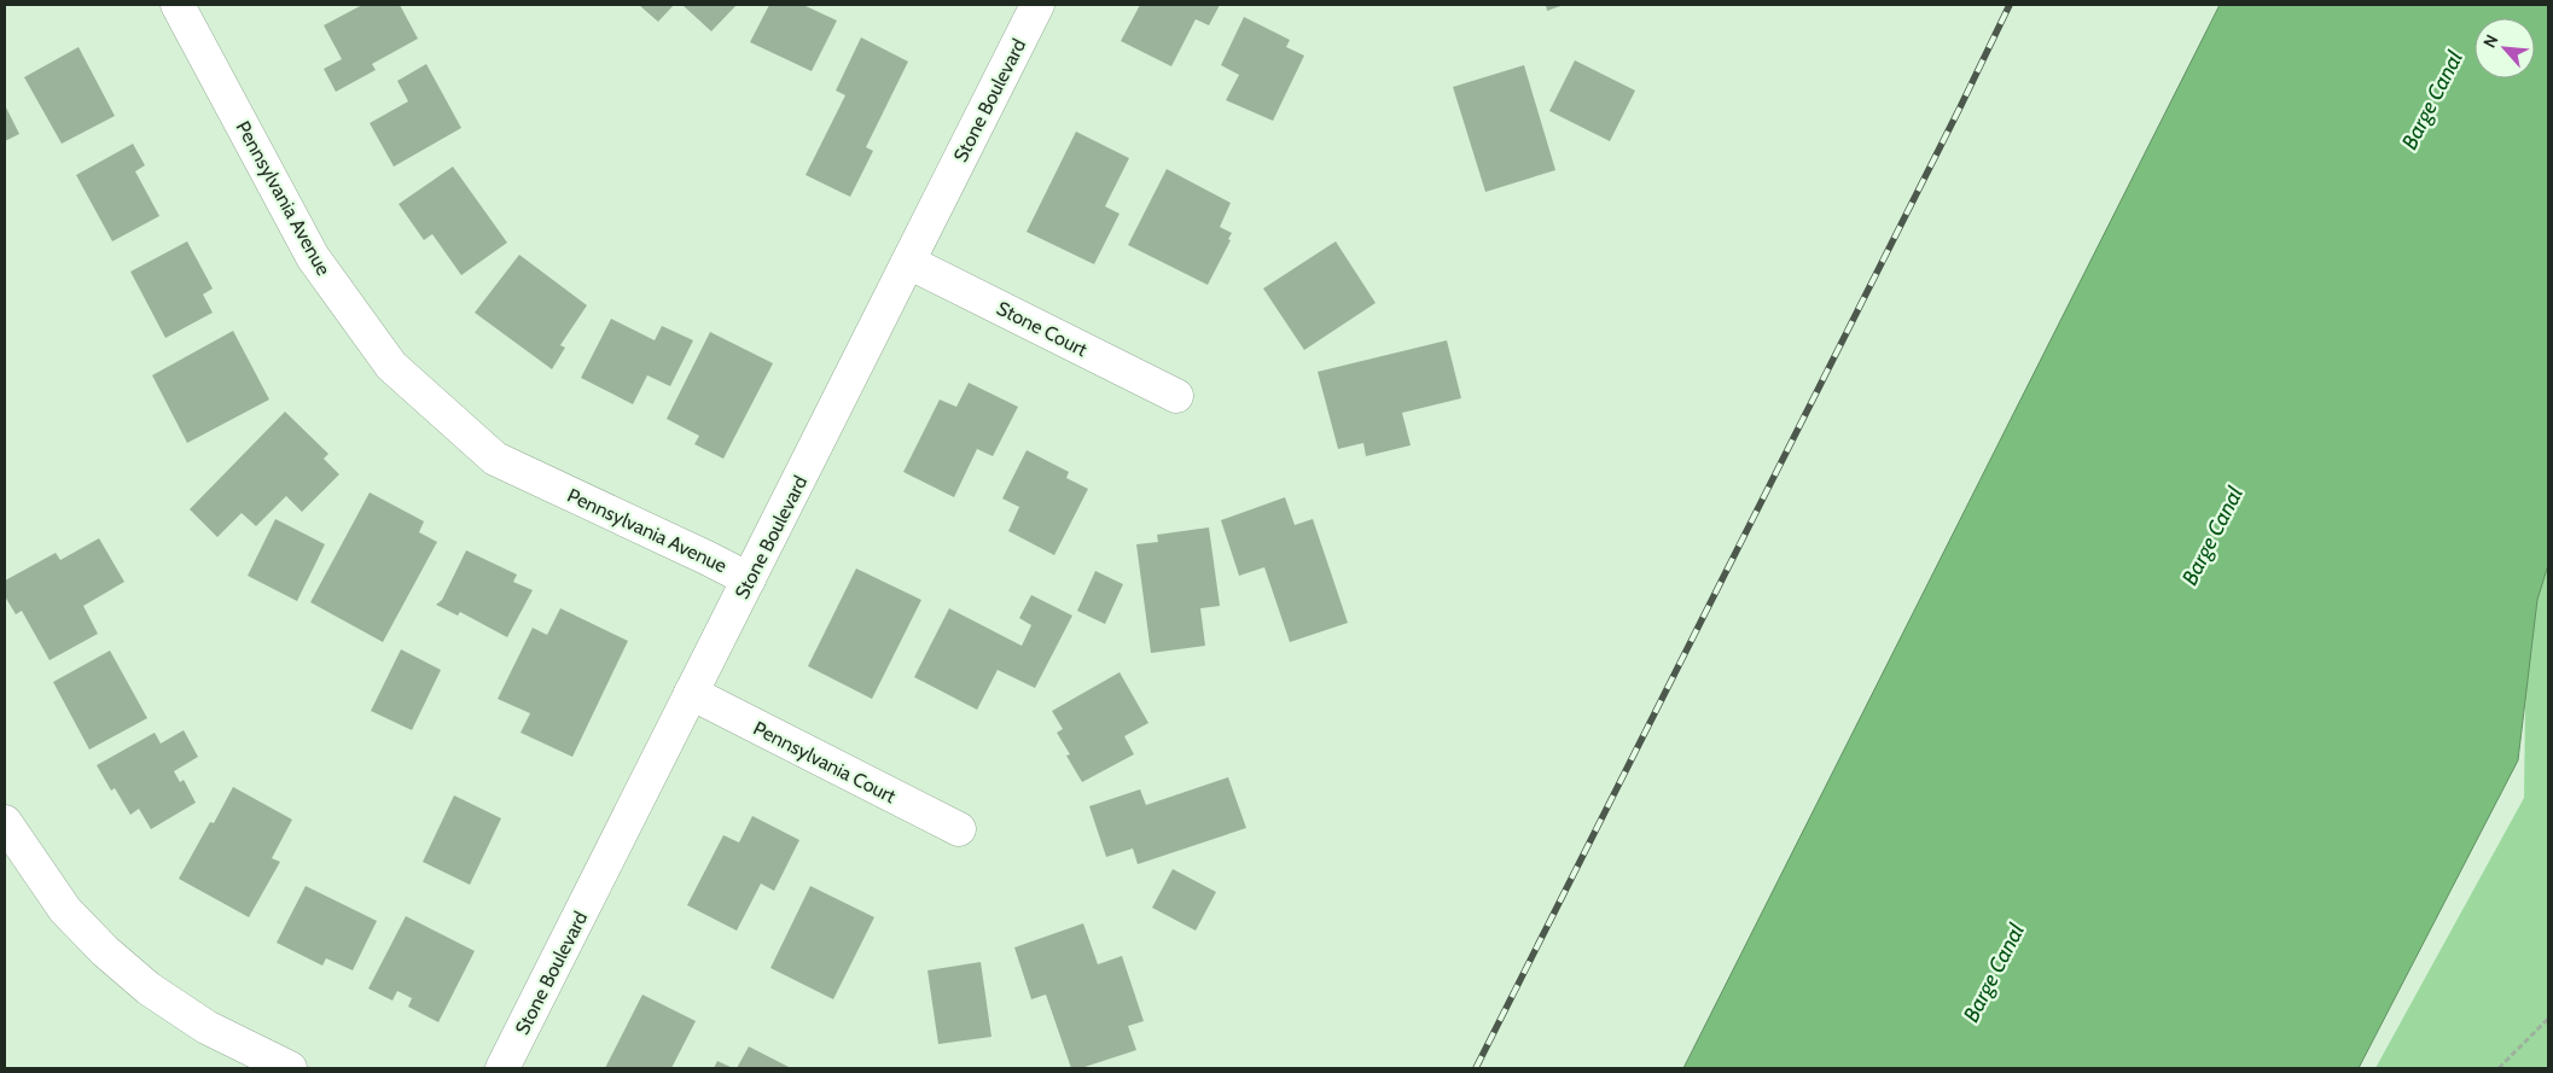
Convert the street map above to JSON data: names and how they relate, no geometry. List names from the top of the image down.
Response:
{
  "streets": {
    "street": [
      "Stone Boulevard",
      "Pennsylvania Avenue",
      "Stone Court",
      "Pennsylvania Court"
    ]
  },
  "crossings": [
    ["Stone Boulevard", "Pennsylvania Avenue"],
    ["Stone Boulevard", "Stone Court"],
    ["Stone Boulevard", "Pennsylvania Court"]
  ],
  "water": ["Barge Canal"],
  "north": "top left"
}
